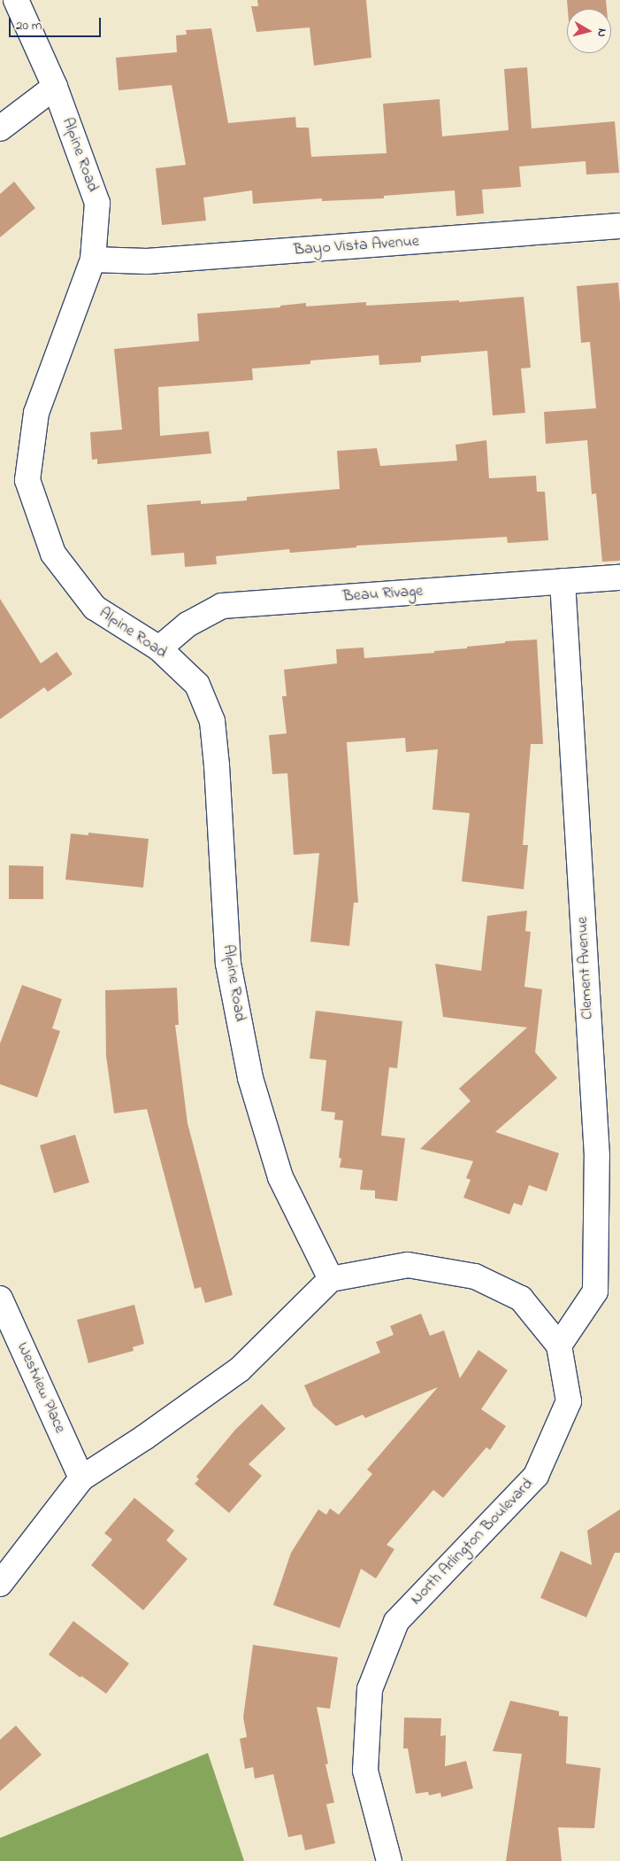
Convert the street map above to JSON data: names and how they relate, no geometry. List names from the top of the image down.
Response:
{
  "streets": {
    "street": [
      "Alpine Road",
      "Bayo Vista Avenue",
      "Beau Rivage",
      "Clement Avenue",
      "Westview Place",
      "North Arlington Boulevard"
    ]
  },
  "crossings": [
    ["Alpine Road", "Bayo Vista Avenue"],
    ["Alpine Road", "Beau Rivage"],
    ["Alpine Road", "North Arlington Boulevard"],
    ["Beau Rivage", "Clement Avenue"],
    ["Clement Avenue", "North Arlington Boulevard"]
  ],
  "scale_bar": "20 m",
  "north": "right"
}
